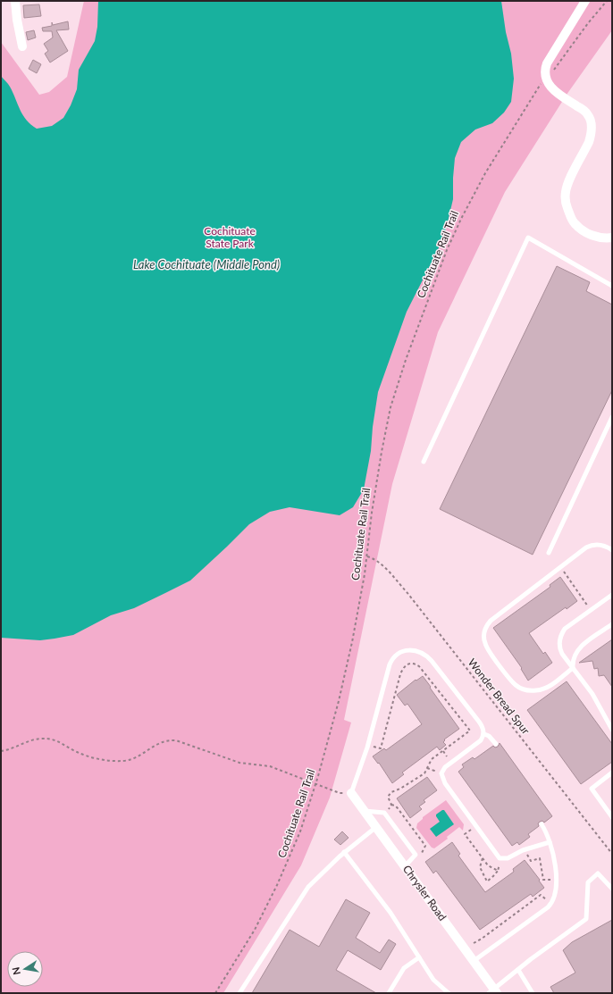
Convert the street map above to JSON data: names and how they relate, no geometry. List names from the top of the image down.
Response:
{
  "streets": {
    "street": ["Chrysler Road"],
    "path": ["Cochituate Rail Trail", "Wonder Bread Spur"]
  },
  "crossings": [
    ["Cochituate Rail Trail", "Wonder Bread Spur"]
  ],
  "water": ["Lake Cochituate (Middle Pond)"],
  "parks": ["Cochituate State Park"],
  "north": "left"
}
